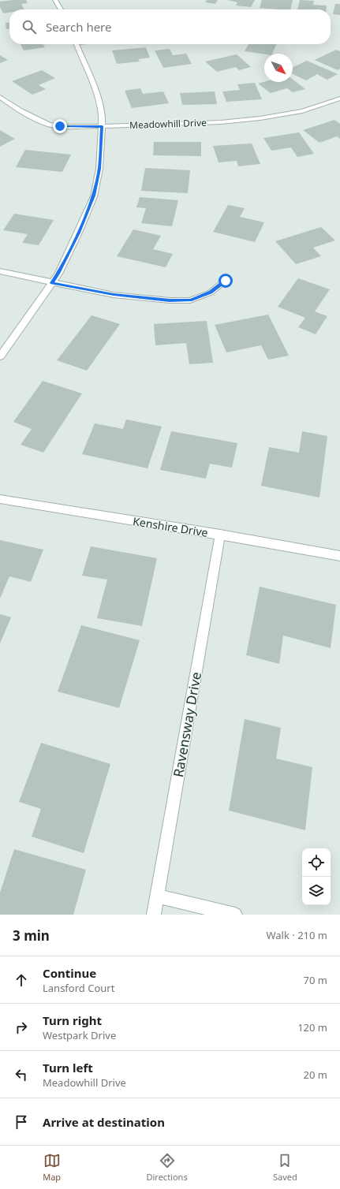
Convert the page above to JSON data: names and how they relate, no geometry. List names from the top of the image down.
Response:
{
  "streets": {
    "street": ["Meadowhill Drive", "Kenshire Drive", "Ravensway Drive"]
  },
  "crossings": [
    ["Kenshire Drive", "Ravensway Drive"]
  ],
  "north": "bottom right",
  "page": {
    "search": "Search here",
    "heading": ["3 min", "Walk · 210 m"],
    "list": [
      ["Continue", "Lansford Court", "70 m"],
      ["Turn right", "Westpark Drive", "120 m"],
      ["Turn left", "Meadowhill Drive", "20 m"],
      "Arrive at destination"
    ],
    "nav": ["Map", "Directions", "Saved"]
  }
}
